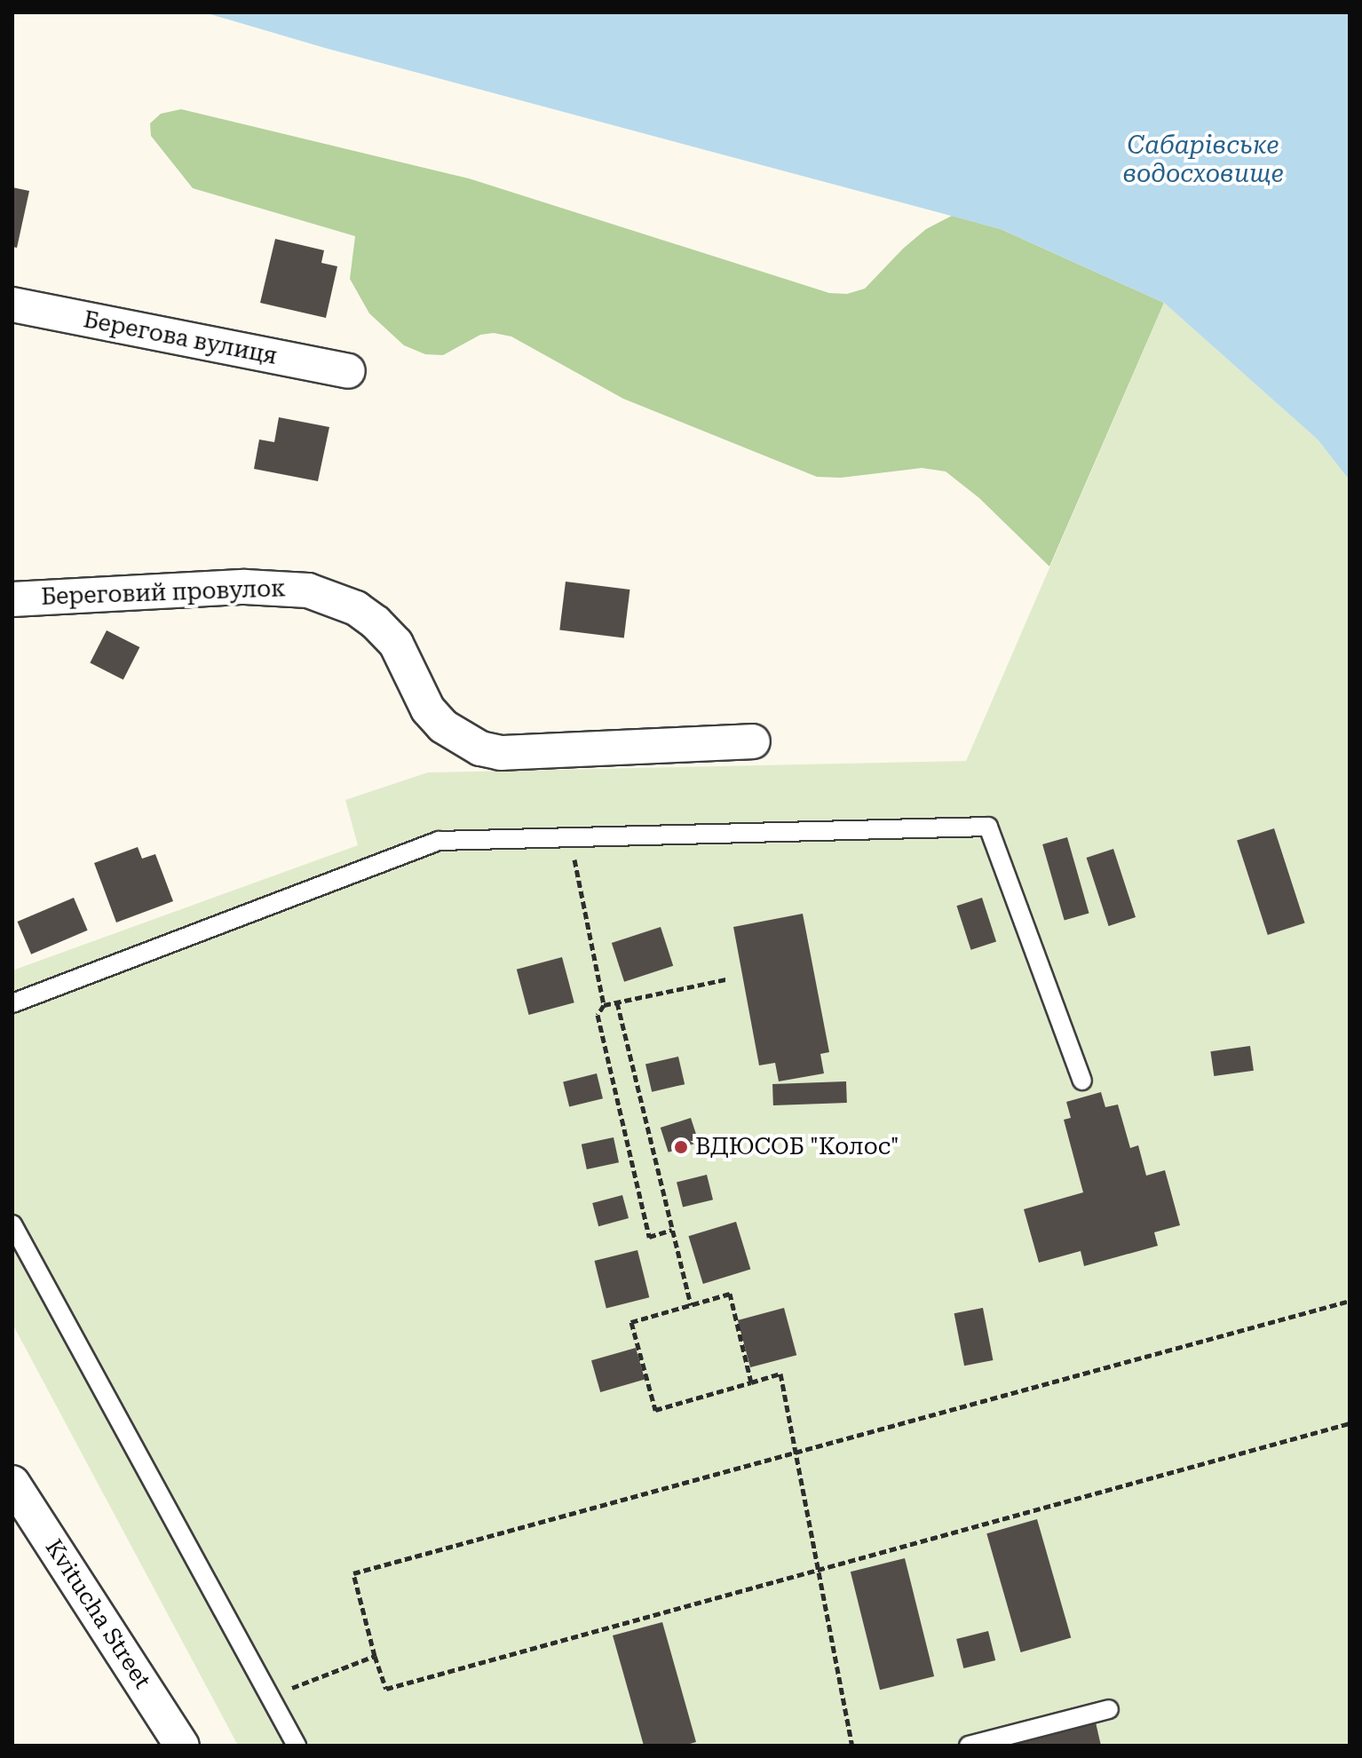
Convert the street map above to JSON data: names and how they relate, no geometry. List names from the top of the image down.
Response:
{
  "streets": {
    "street": ["Берегова вулиця", "Береговий провулок", "Kvitucha Street"]
  },
  "water": ["Сабарівське водосховище"],
  "places": ["ВДЮСОБ \"Колос\""]
}
